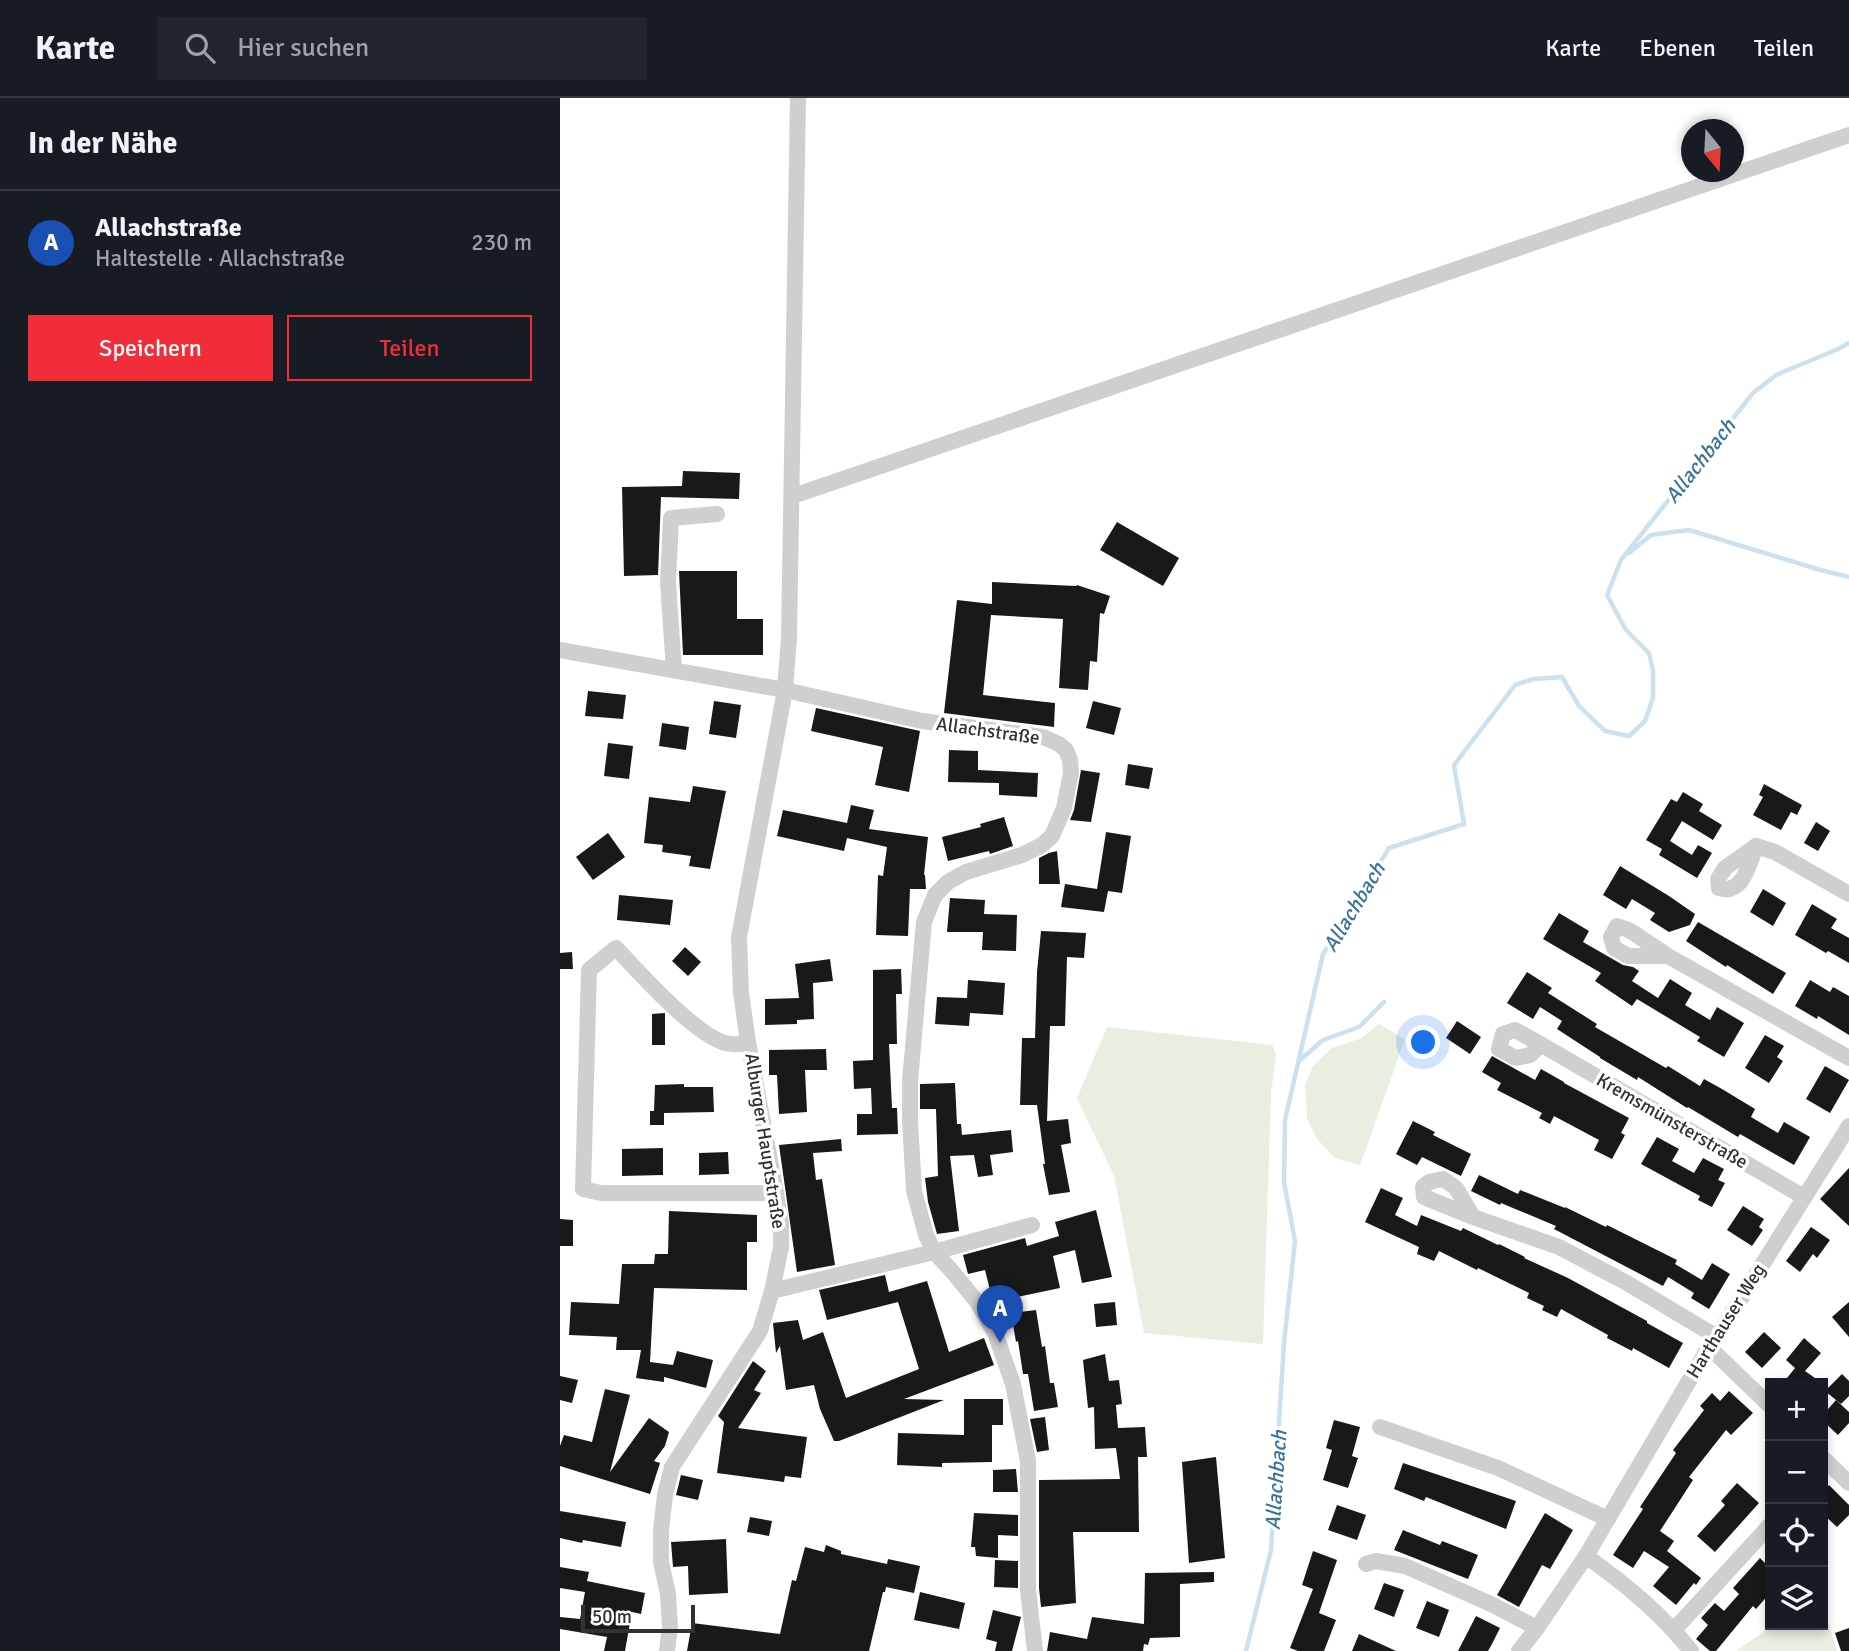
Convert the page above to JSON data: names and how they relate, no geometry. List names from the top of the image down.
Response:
{
  "streets": {
    "street": [
      "Allachstraße",
      "Kremsmünsterstraße",
      "Alburger Hauptstraße",
      "Harthauser Weg"
    ]
  },
  "crossings": [
    ["Allachstraße", "Alburger Hauptstraße"],
    ["Kremsmünsterstraße", "Harthauser Weg"]
  ],
  "water": ["Allachbach"],
  "scale_bar": "50 m",
  "north": "bottom",
  "page": {
    "header": "Karte",
    "search": "Hier suchen",
    "nav": ["Karte", "Ebenen", "Teilen"],
    "heading": "In der Nähe",
    "list": [
      {
        "mark": "A",
        "name": "Allachstraße",
        "note": "Haltestelle · Allachstraße",
        "value": "230 m"
      }
    ],
    "buttons": ["Speichern", "Teilen"],
    "pins": "A",
    "map_buttons": ["+", "−"],
    "scale": "50 m"
  }
}
